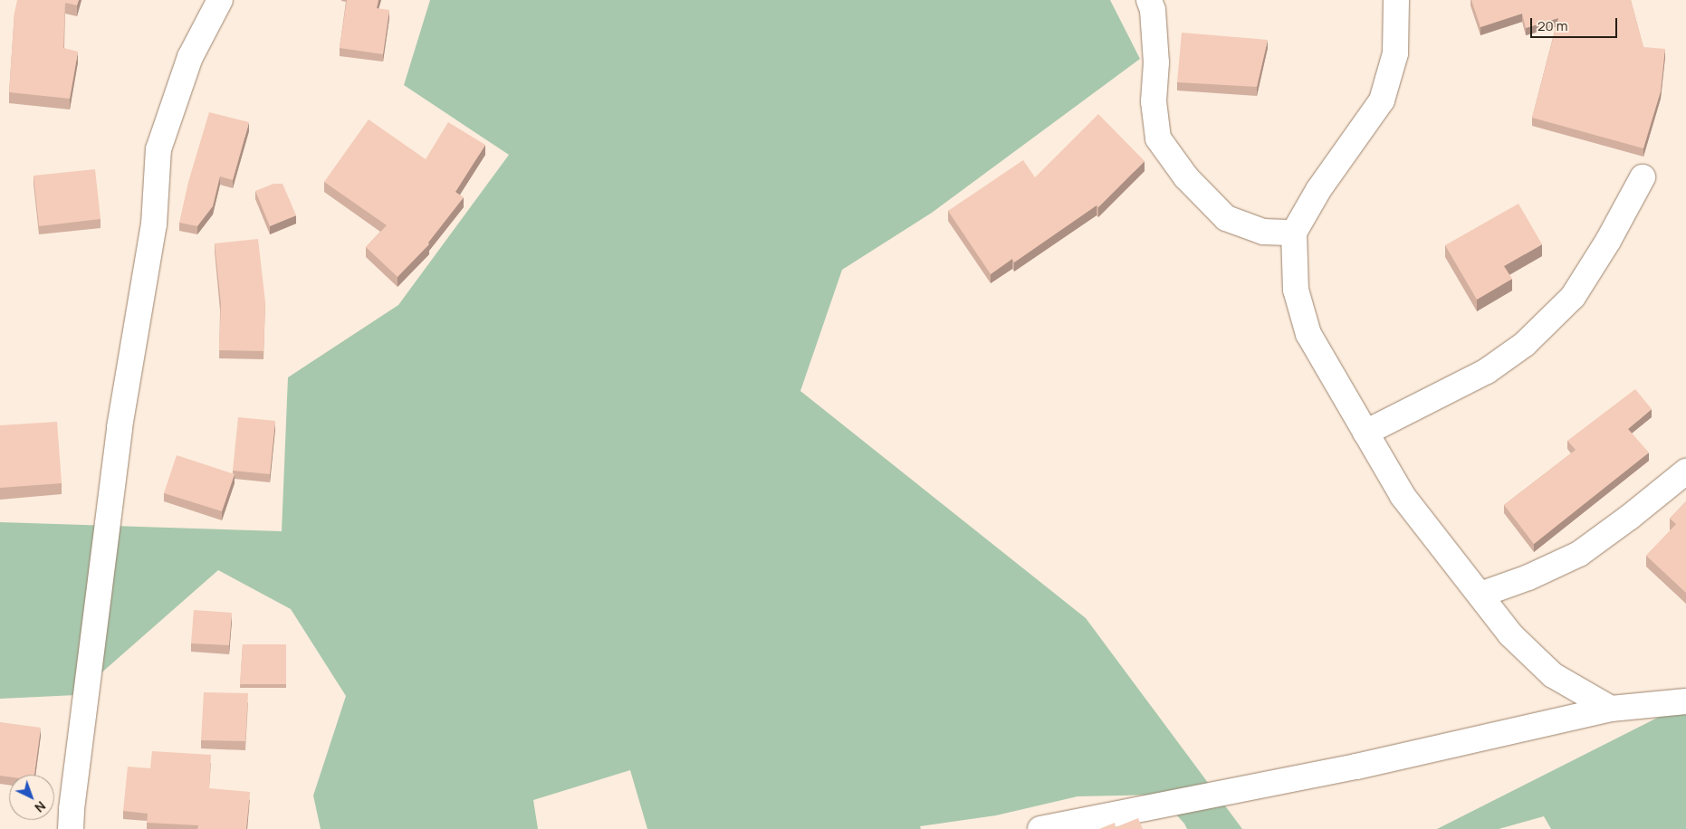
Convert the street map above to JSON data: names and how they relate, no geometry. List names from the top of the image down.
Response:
{
  "scale_bar": "20 m",
  "north": "bottom right"
}
